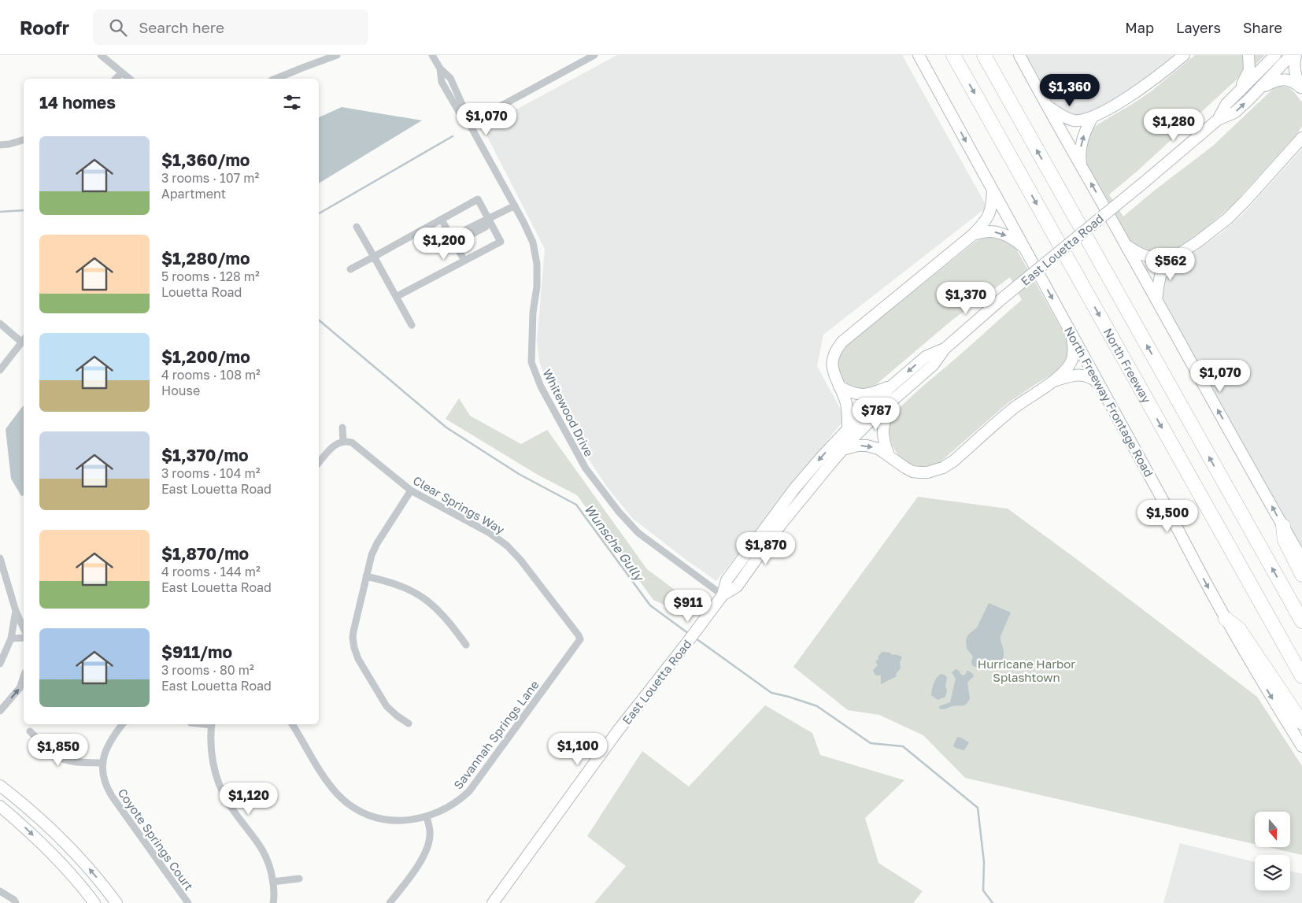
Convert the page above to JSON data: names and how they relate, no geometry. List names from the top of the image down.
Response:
{
  "streets": {
    "highway": ["North Freeway"],
    "main road": ["East Louetta Road", "North Freeway Frontage Road"],
    "street": [
      "Whitewood Drive",
      "Clear Springs Way",
      "Savannah Springs Lane",
      "Coyote Springs Court"
    ]
  },
  "crossings": [
    ["East Louetta Road", "Whitewood Drive"],
    ["Clear Springs Way", "Savannah Springs Lane"]
  ],
  "water": ["Wunsche Gully"],
  "parks": ["Hurricane Harbor Splashtown"],
  "north": "bottom",
  "page": {
    "header": "Roofr",
    "search": "Search here",
    "nav": ["Map", "Layers", "Share"],
    "price": [
      "$1,360",
      "$1,070",
      "$1,280",
      "$1,200",
      "$562",
      "$1,370",
      "$1,070",
      "$787",
      "$1,500",
      "$1,870",
      "$911",
      "$1,100",
      "$1,850",
      "$1,120"
    ],
    "heading": "14 homes",
    "list": [
      {
        "name": "$1,360/mo",
        "note": "3 rooms · 107 m² · Apartment"
      },
      {
        "name": "$1,280/mo",
        "note": "5 rooms · 128 m² · Louetta Road"
      },
      {
        "name": "$1,200/mo",
        "note": "4 rooms · 108 m² · House"
      },
      {
        "name": "$1,370/mo",
        "note": "3 rooms · 104 m² · East Louetta Road"
      },
      {
        "name": "$1,870/mo",
        "note": "4 rooms · 144 m² · East Louetta Road"
      },
      {
        "name": "$911/mo",
        "note": "3 rooms · 80 m² · East Louetta Road"
      }
    ]
  }
}
